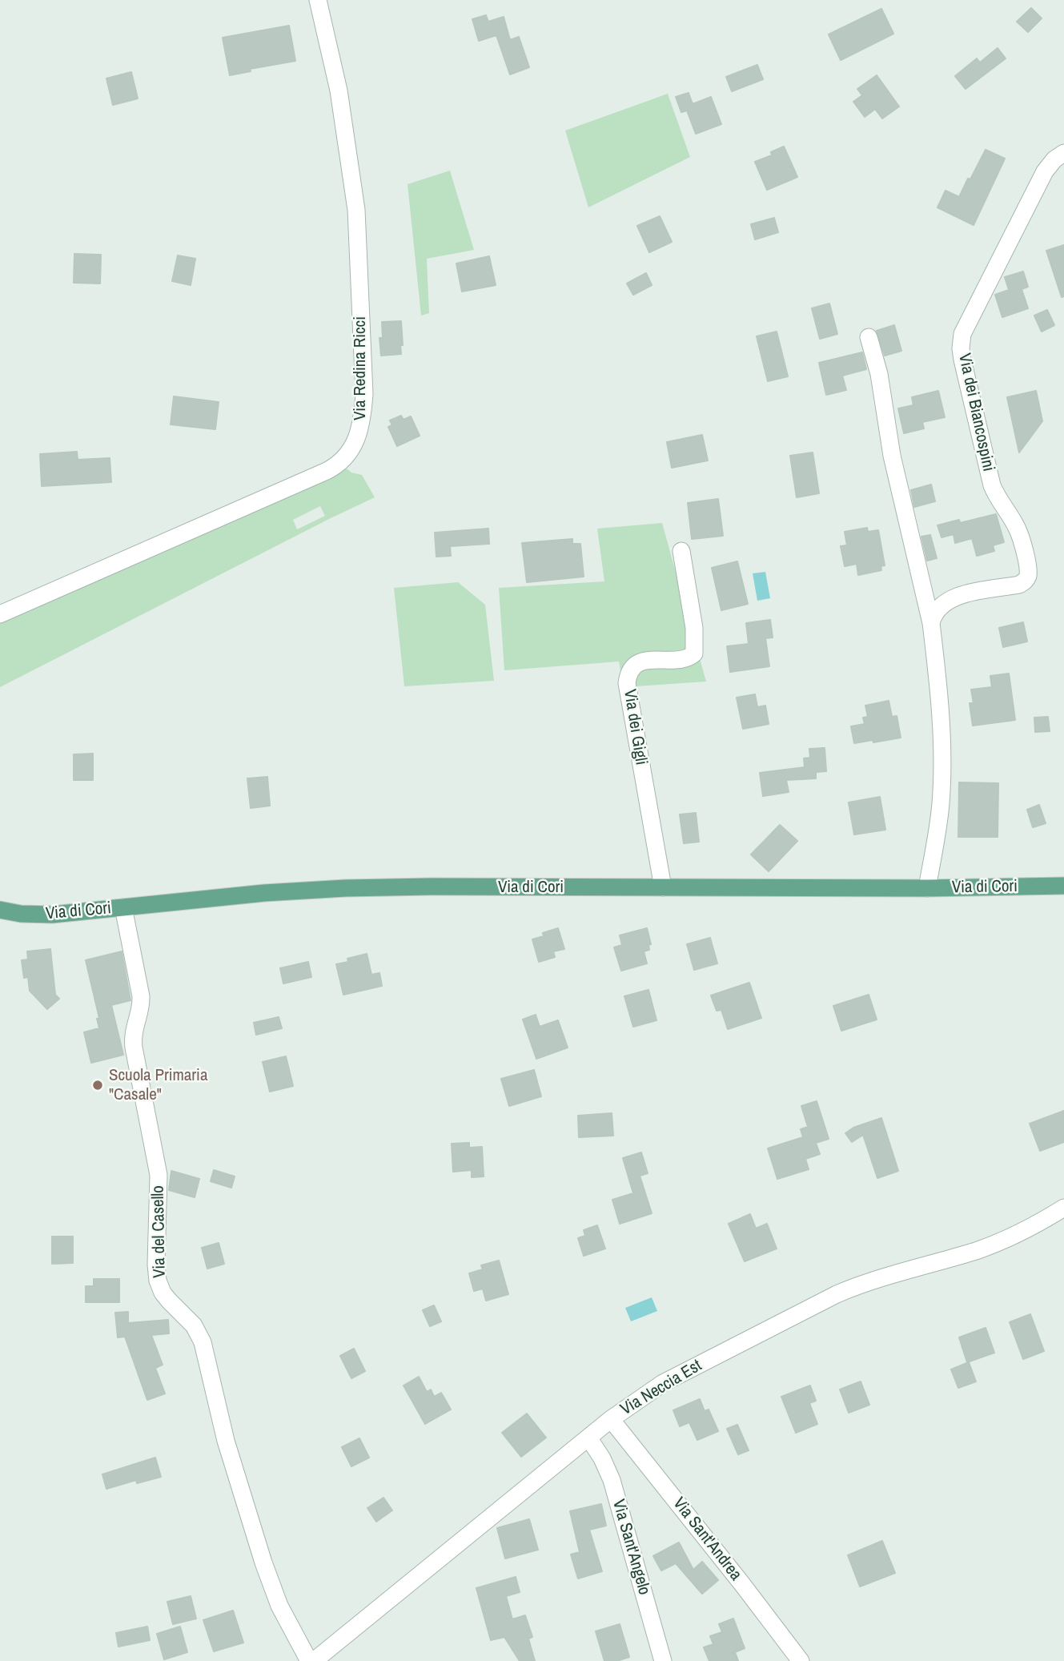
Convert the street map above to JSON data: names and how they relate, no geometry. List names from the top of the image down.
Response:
{
  "streets": {
    "main road": ["Via di Cori"],
    "street": [
      "Via Redina Ricci",
      "Via dei Biancospini",
      "Via dei Gigli",
      "Via del Casello",
      "Via Neccia Est",
      "Via Sant'Andrea",
      "Via Sant'Angelo"
    ]
  },
  "crossings": [
    ["Via dei Gigli", "Via di Cori"],
    ["Via di Cori", "Via del Casello"],
    ["Via Neccia Est", "Via Sant'Andrea"],
    ["Via Neccia Est", "Via Sant'Angelo"]
  ],
  "places": ["Scuola Primaria \"Casale\""]
}
